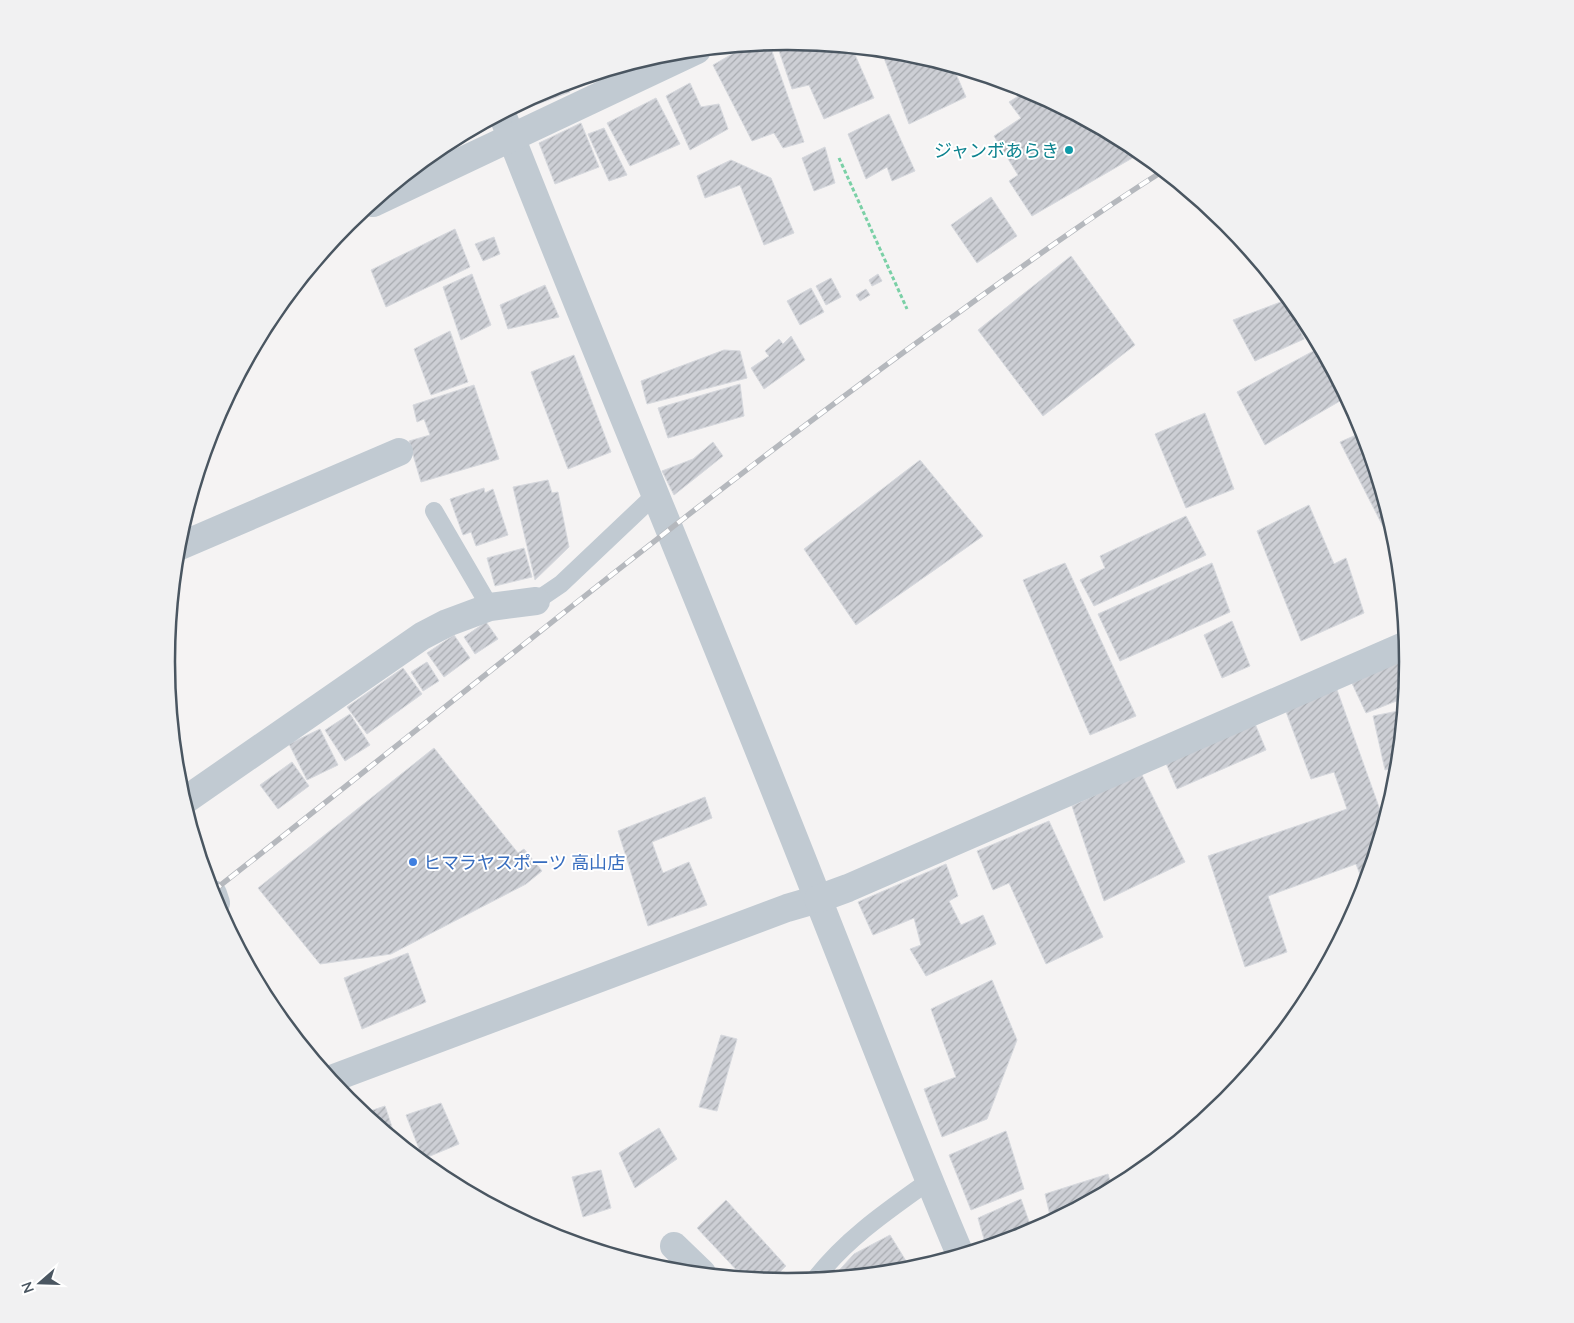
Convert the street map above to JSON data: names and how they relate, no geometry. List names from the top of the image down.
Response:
{
  "places": ["ジャンボあらき", "ヒマラヤスポーツ 高山店"],
  "north": "left"
}
